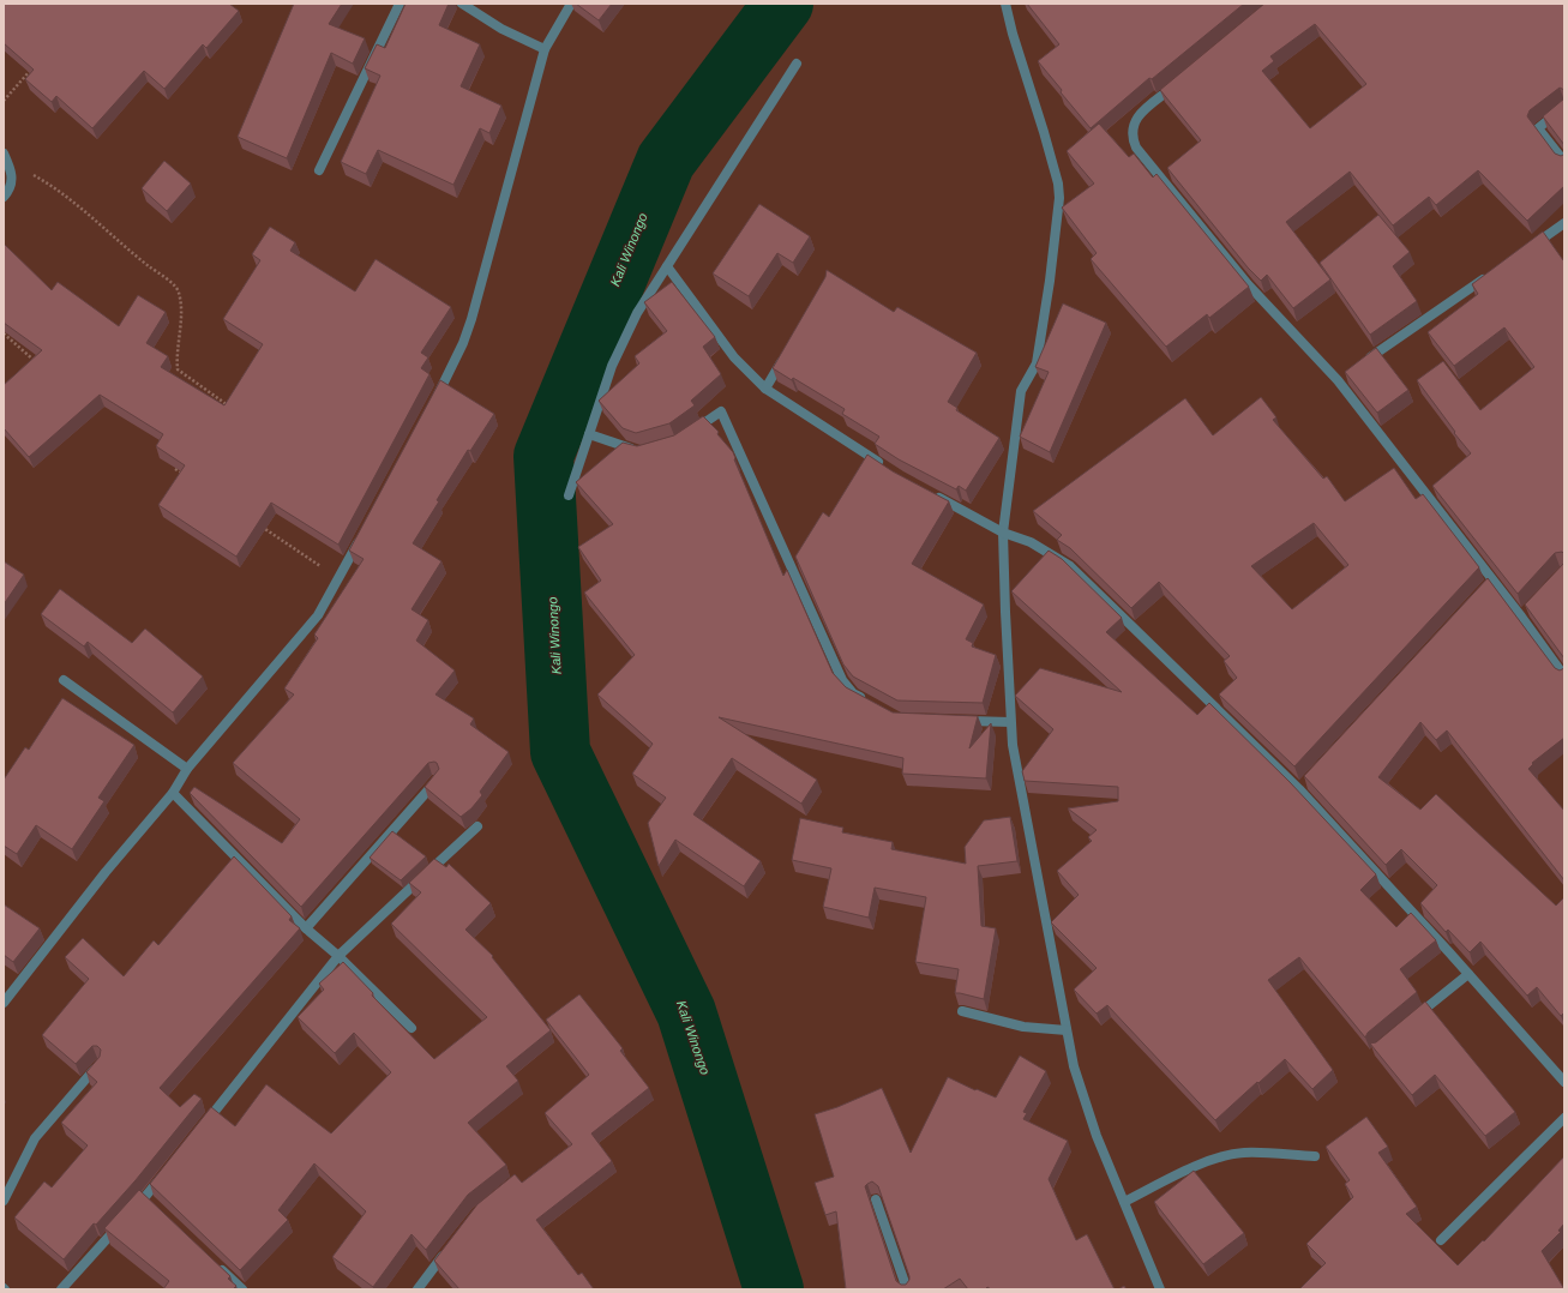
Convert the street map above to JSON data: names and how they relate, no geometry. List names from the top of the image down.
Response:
{
  "water": ["Kali Winongo"]
}
